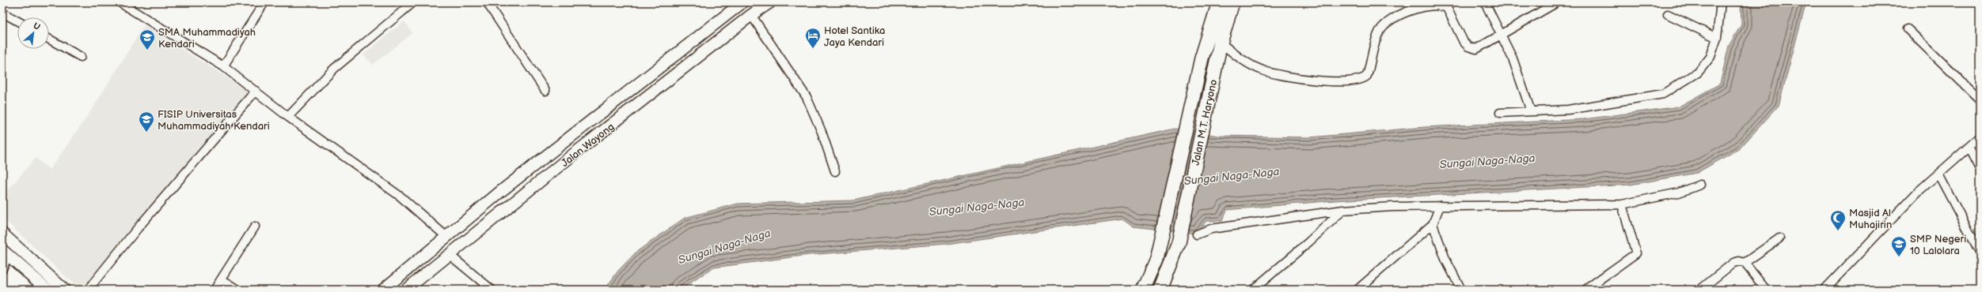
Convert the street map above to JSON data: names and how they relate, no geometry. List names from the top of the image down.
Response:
{
  "streets": {
    "highway": ["Jalan M.T. Haryono"],
    "main road": ["Jalan Wayong"]
  },
  "water": ["Sungai Naga-Naga"],
  "places": {
    "hotel": ["Hotel Santika Jaya Kendari"],
    "school or university": ["SMA Muhammadiyah Kendari", "FISIP Universitas Muhammadiyah Kendari", "SMP Negeri 10 Lalolara"],
    "mosque": ["Masjid Al Muhajirin"]
  },
  "north": "top right"
}
